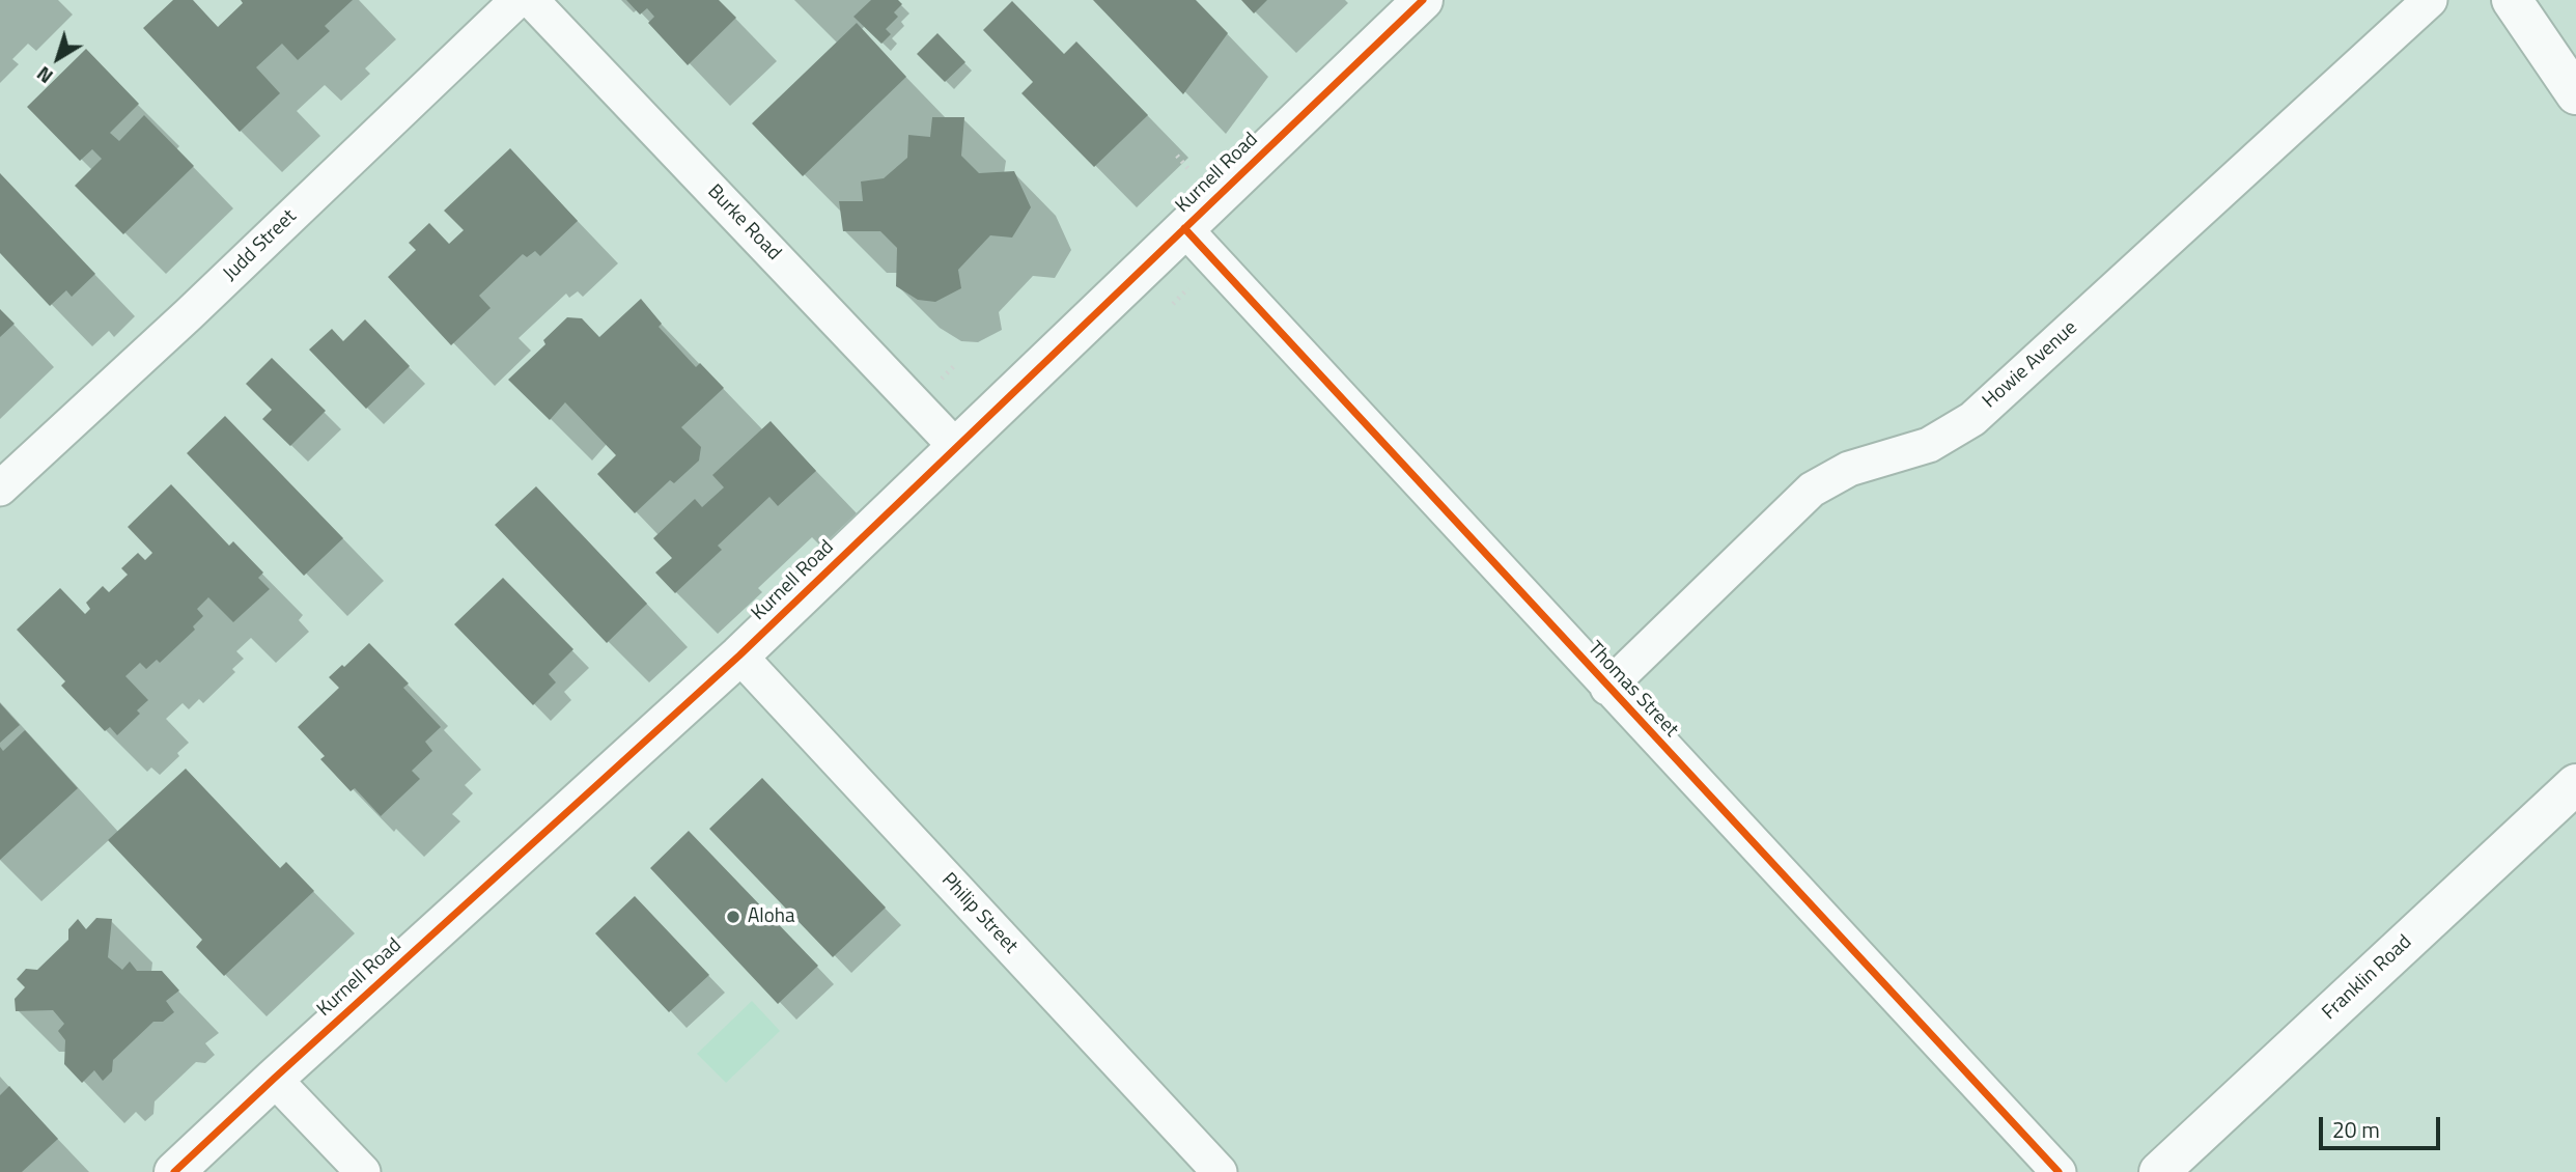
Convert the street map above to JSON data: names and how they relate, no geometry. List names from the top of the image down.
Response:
{
  "streets": {
    "street": [
      "Kurnell Road",
      "Burke Road",
      "Judd Street",
      "Howie Avenue",
      "Thomas Street",
      "Philip Street",
      "Franklin Road"
    ]
  },
  "crossings": [
    ["Kurnell Road", "Burke Road"],
    ["Kurnell Road", "Thomas Street"],
    ["Kurnell Road", "Philip Street"],
    ["Howie Avenue", "Thomas Street"]
  ],
  "places": ["Aloha"],
  "scale_bar": "20 m",
  "north": "bottom left"
}
